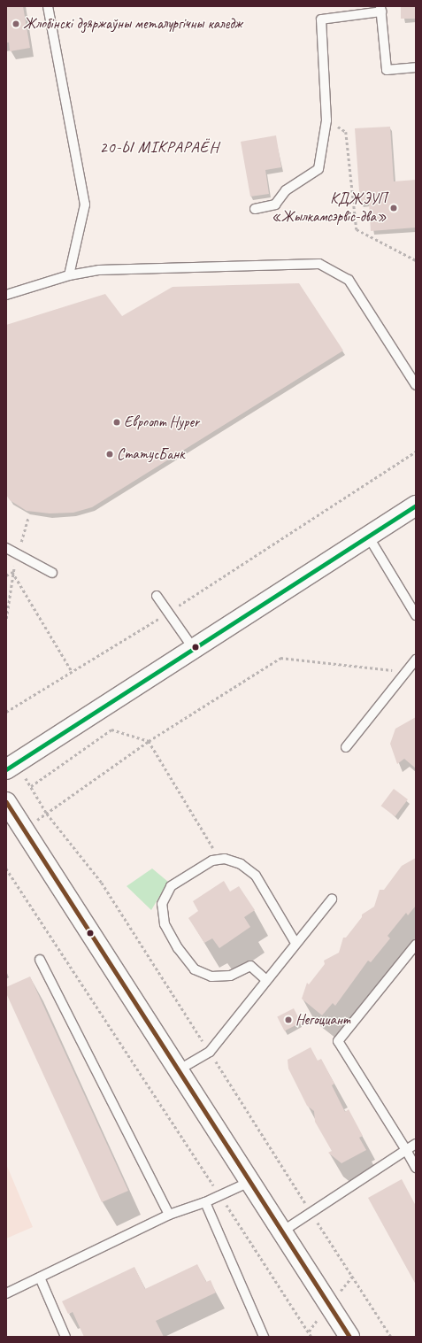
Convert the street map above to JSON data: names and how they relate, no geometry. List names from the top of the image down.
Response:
{
  "districts": ["20-Ы МІКРАРАЁН"],
  "places": [
    "Жлобінскі дзяржаўны металургічны каледж",
    "КДЖЭУП «Жылкамсэрвіс-два»",
    "Евроопт Hyper",
    "СтатусБанк",
    "Негоциант"
  ]
}
